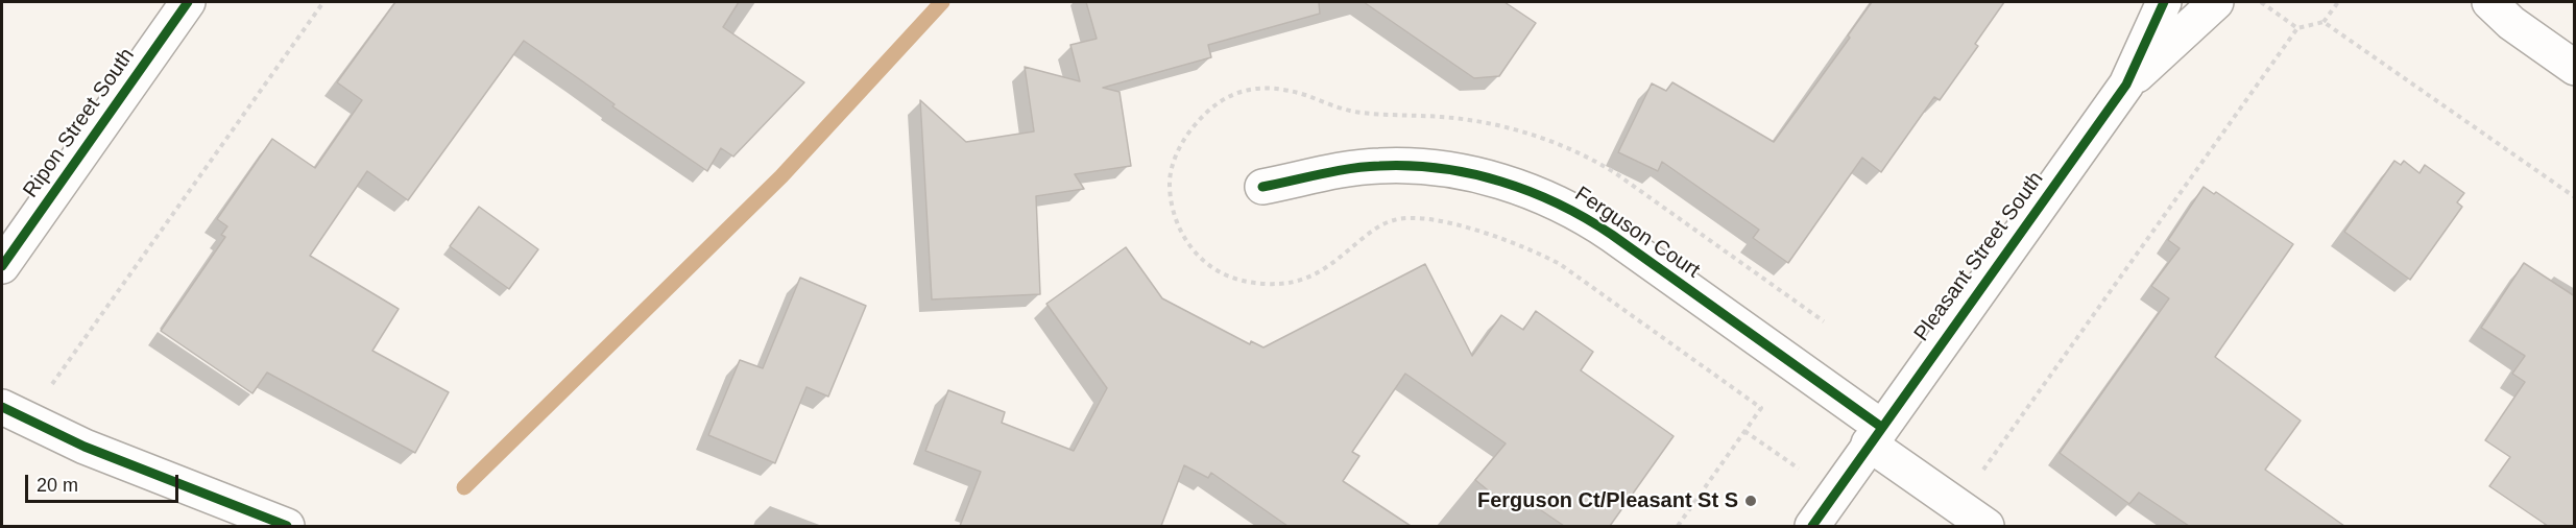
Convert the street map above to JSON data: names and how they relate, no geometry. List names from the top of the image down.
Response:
{
  "streets": {
    "street": ["Ripon Street South", "Ferguson Court", "Pleasant Street South"]
  },
  "crossings": [
    ["Ferguson Court", "Pleasant Street South"]
  ],
  "places": ["Ferguson Ct/Pleasant St S"],
  "scale_bar": "20 m"
}
